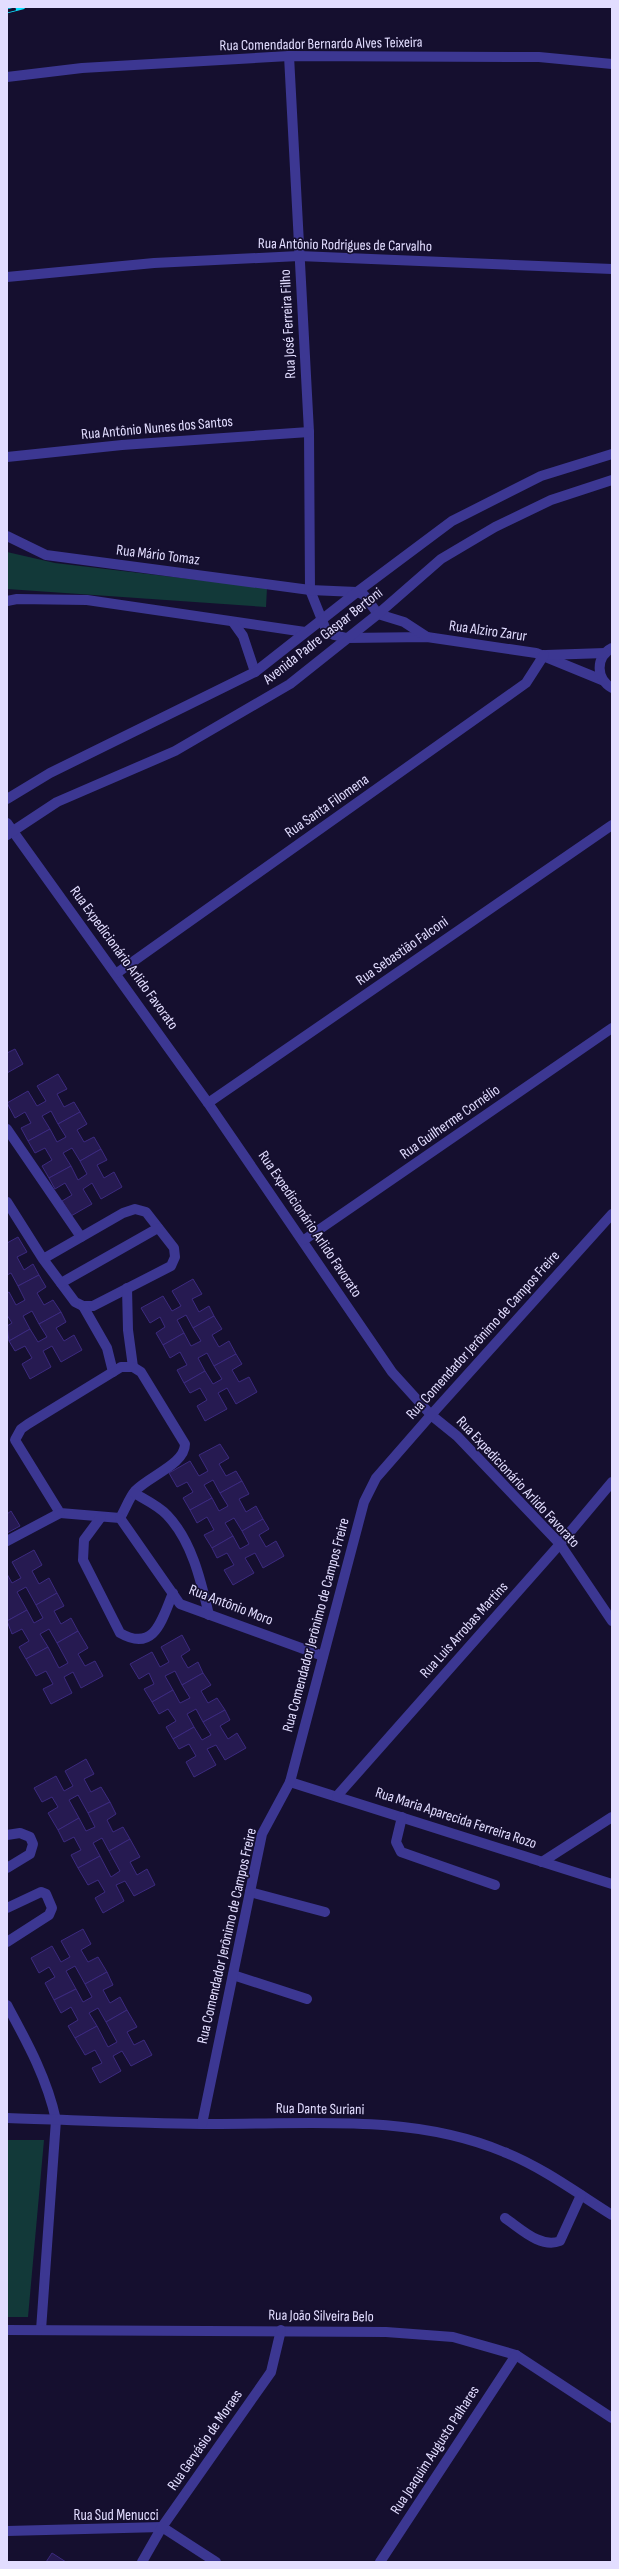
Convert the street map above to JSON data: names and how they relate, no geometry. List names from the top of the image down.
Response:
{
  "streets": {
    "street": [
      "Rua Comendador Bernardo Alves Teixeira",
      "Rua Antônio Rodrigues de Carvalho",
      "Rua José Ferreira Filho",
      "Rua Antônio Nunes dos Santos",
      "Rua Mário Tomaz",
      "Rua Alziro Zarur",
      "Avenida Padre Gaspar Bertoni",
      "Rua Santa Filomena",
      "Rua Sebastião Falconi",
      "Rua Expedicionário Arlido Favorato",
      "Rua Guilherme Cornélio",
      "Rua Comendador Jerônimo de Campos Freire",
      "Rua Antônio Moro",
      "Rua Luis Arrobas Martins",
      "Rua Maria Aparecida Ferreira Rozo",
      "Rua Dante Suriani",
      "Rua João Silveira Belo",
      "Rua Gervásio de Moraes",
      "Rua Joaquim Augusto Palhares",
      "Rua Sud Menucci"
    ]
  },
  "crossings": [
    ["Rua Comendador Bernardo Alves Teixeira", "Rua José Ferreira Filho"],
    ["Rua Antônio Rodrigues de Carvalho", "Rua José Ferreira Filho"],
    ["Rua José Ferreira Filho", "Rua Antônio Nunes dos Santos"],
    ["Rua José Ferreira Filho", "Rua Mário Tomaz"],
    ["Rua Mário Tomaz", "Avenida Padre Gaspar Bertoni"],
    ["Rua Alziro Zarur", "Avenida Padre Gaspar Bertoni"],
    ["Rua Alziro Zarur", "Rua Santa Filomena"],
    ["Avenida Padre Gaspar Bertoni", "Rua Expedicionário Arlido Favorato"],
    ["Rua Santa Filomena", "Rua Expedicionário Arlido Favorato"],
    ["Rua Sebastião Falconi", "Rua Expedicionário Arlido Favorato"],
    ["Rua Expedicionário Arlido Favorato", "Rua Guilherme Cornélio"],
    ["Rua Expedicionário Arlido Favorato", "Rua Comendador Jerônimo de Campos Freire"],
    ["Rua Expedicionário Arlido Favorato", "Rua Luis Arrobas Martins"],
    ["Rua Comendador Jerônimo de Campos Freire", "Rua Antônio Moro"],
    ["Rua Comendador Jerônimo de Campos Freire", "Rua Maria Aparecida Ferreira Rozo"],
    ["Rua Comendador Jerônimo de Campos Freire", "Rua Dante Suriani"],
    ["Rua Luis Arrobas Martins", "Rua Maria Aparecida Ferreira Rozo"],
    ["Rua João Silveira Belo", "Rua Gervásio de Moraes"],
    ["Rua João Silveira Belo", "Rua Joaquim Augusto Palhares"],
    ["Rua Gervásio de Moraes", "Rua Sud Menucci"]
  ]
}
